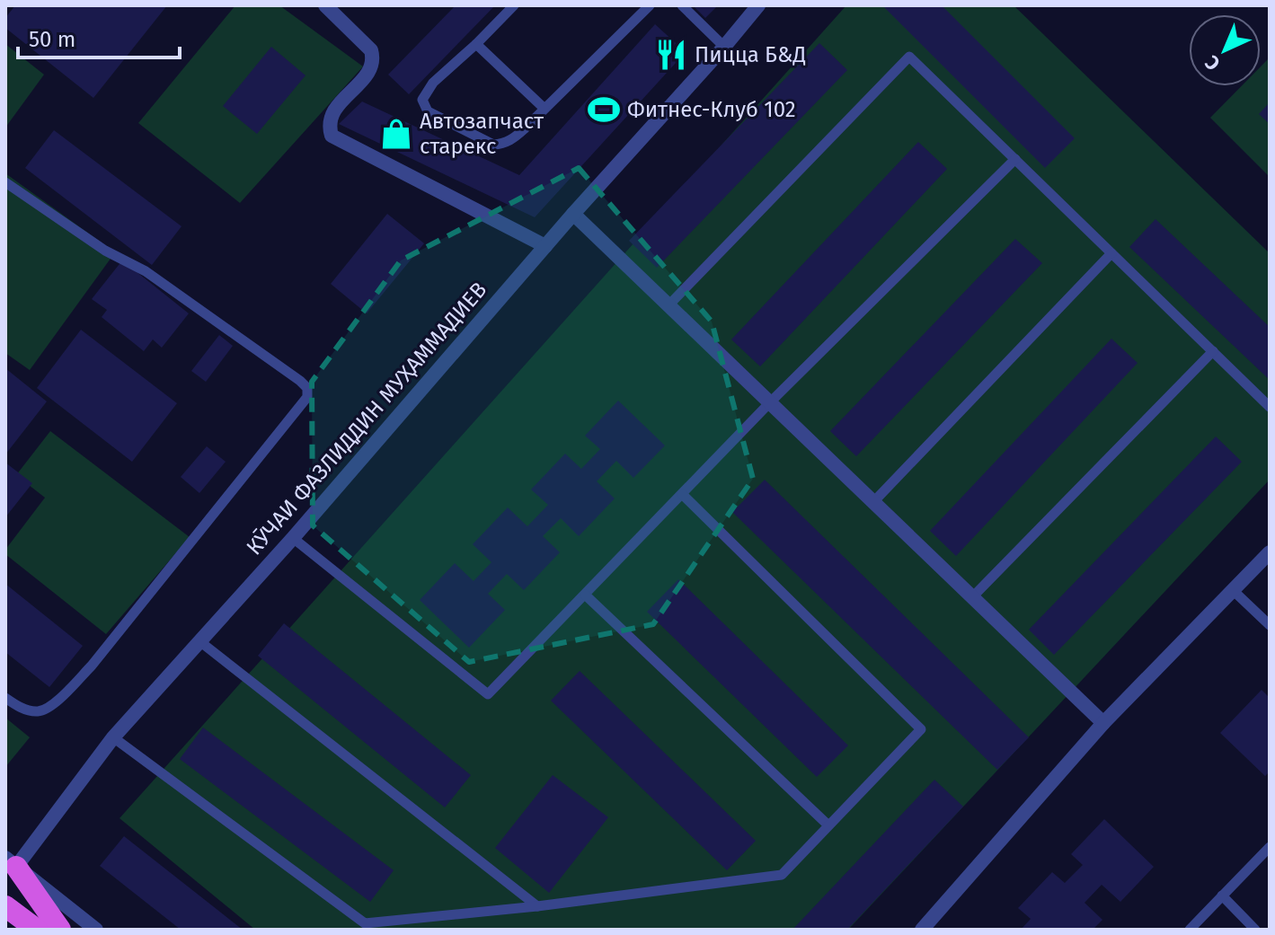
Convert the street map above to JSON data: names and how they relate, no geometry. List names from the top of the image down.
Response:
{
  "streets": {
    "street": ["КӮЧАИ ФАЗЛИДДИН МУҲАММАДИЕВ"]
  },
  "places": {
    "restaurant": ["Пицца Б&Д"],
    "sports": ["Фитнес-Клуб 102"],
    "shop": ["Автозапчаст старекс"]
  },
  "scale_bar": "50 m",
  "north": "bottom left"
}
